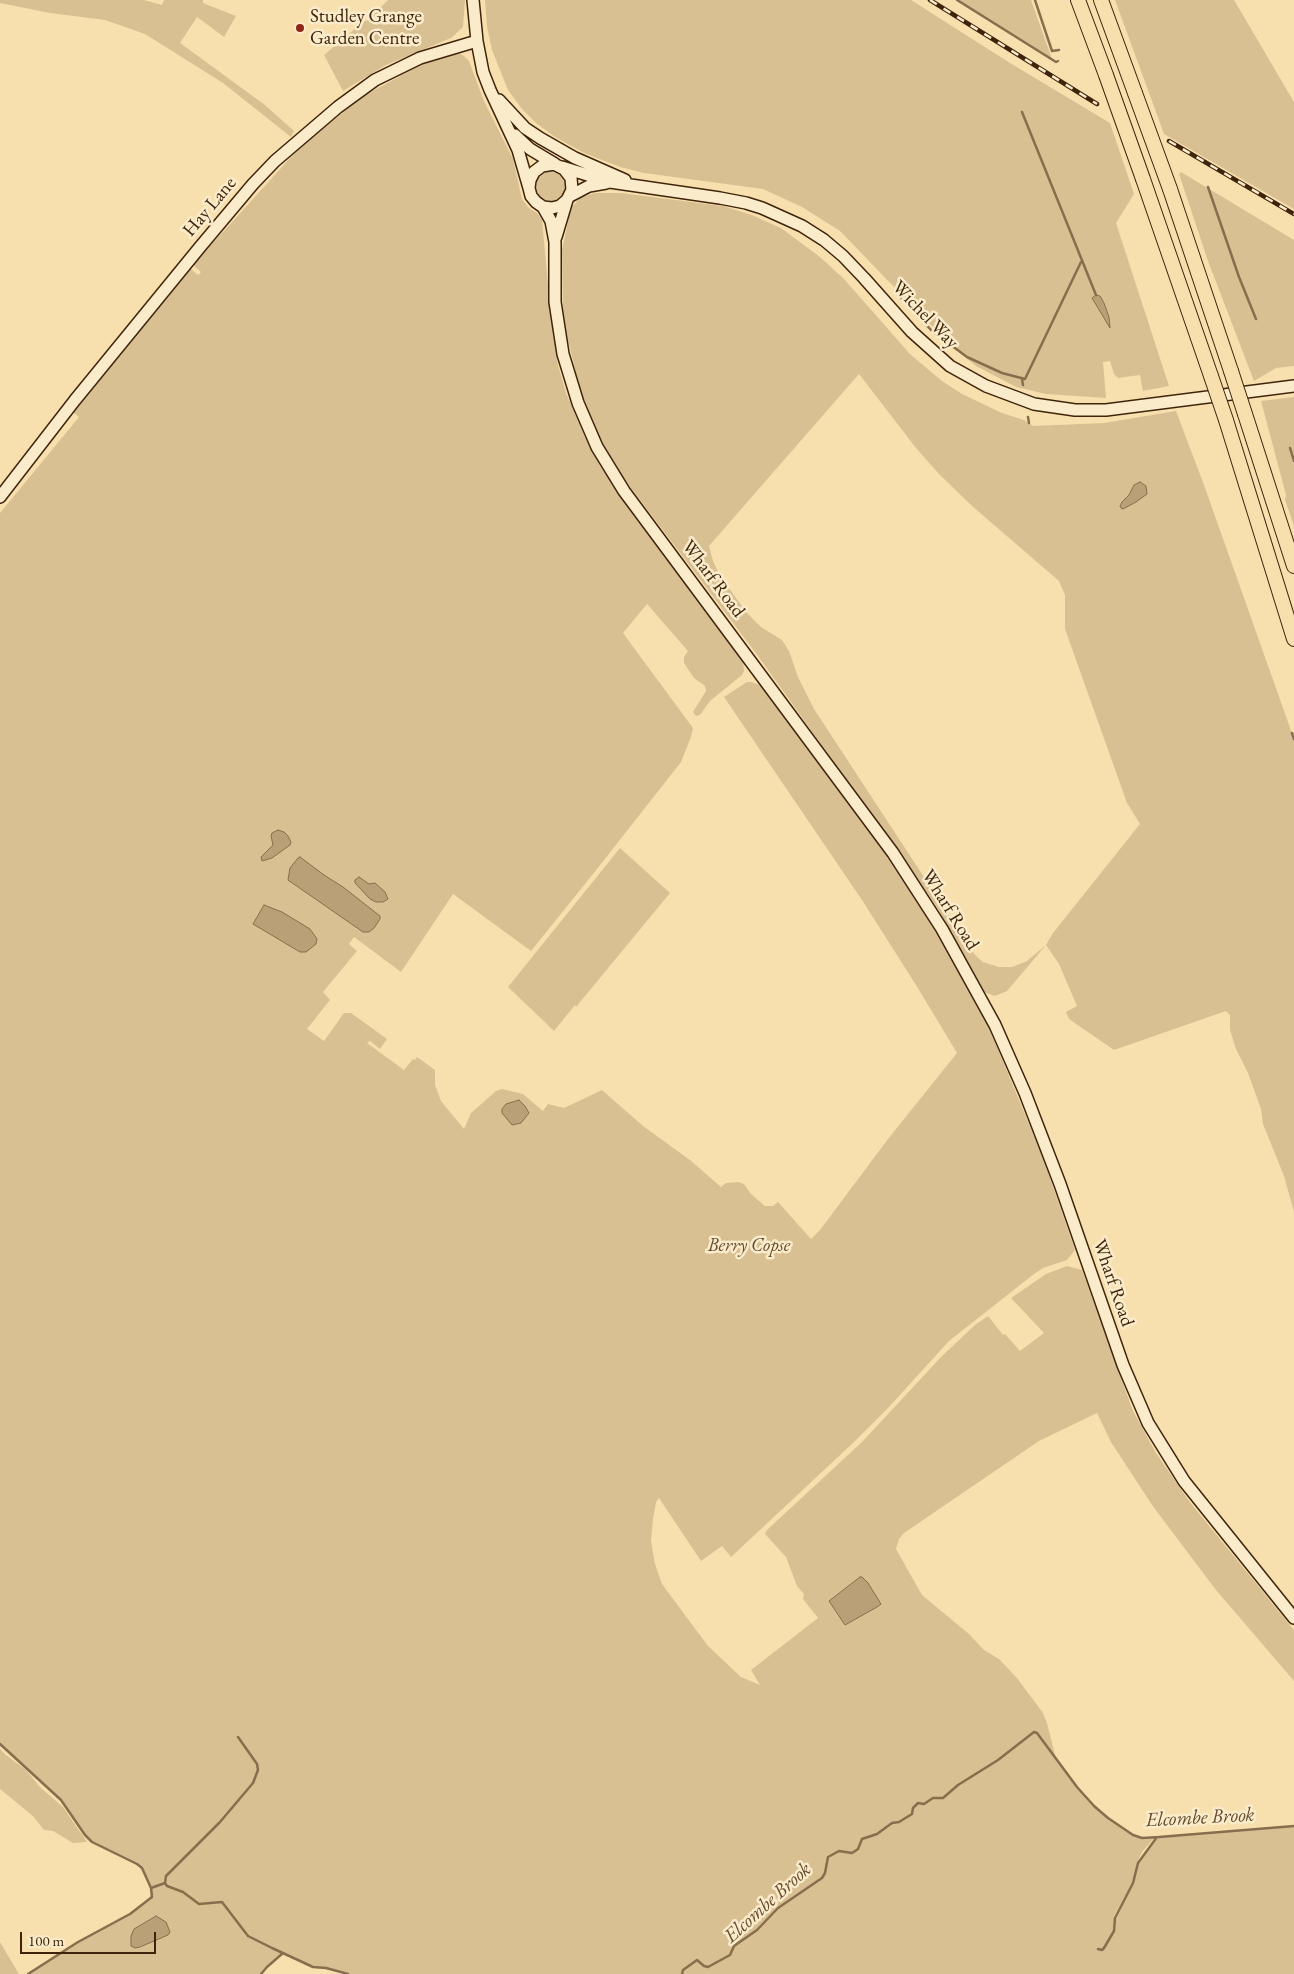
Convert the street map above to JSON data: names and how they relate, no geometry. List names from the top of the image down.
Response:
{
  "streets": {
    "main road": ["Hay Lane", "Wichel Way", "Wharf Road"]
  },
  "crossings": [
    ["Hay Lane", "Wharf Road"],
    ["Wichel Way", "Wharf Road"]
  ],
  "water": ["Elcombe Brook"],
  "parks": ["Berry Copse"],
  "places": ["Studley Grange Garden Centre"],
  "scale_bar": "100 m"
}
